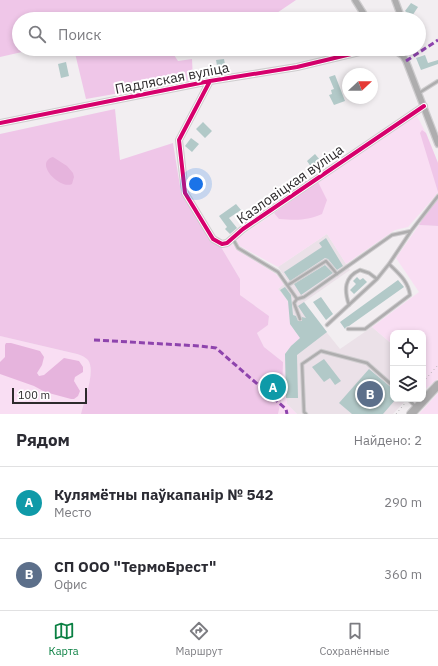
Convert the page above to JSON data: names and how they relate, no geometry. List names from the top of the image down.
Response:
{
  "streets": {
    "street": ["Падляская вуліца", "Казловіцкая вуліца"]
  },
  "crossings": [
    ["Падляская вуліца", "Казловіцкая вуліца"]
  ],
  "scale_bar": "100 m",
  "north": "right",
  "page": {
    "search": "Поиск",
    "pins": ["A", "B"],
    "scale": "100 m",
    "heading": ["Рядом", "Найдено: 2"],
    "list": [
      {
        "mark": "A",
        "name": "Кулямётны паўкапанір № 542",
        "note": "Место",
        "value": "290 m"
      },
      {
        "mark": "B",
        "name": "СП ООО \"ТермоБрест\"",
        "note": "Офис",
        "value": "360 m"
      }
    ],
    "nav": ["Карта", "Маршрут", "Сохранённые"]
  }
}
